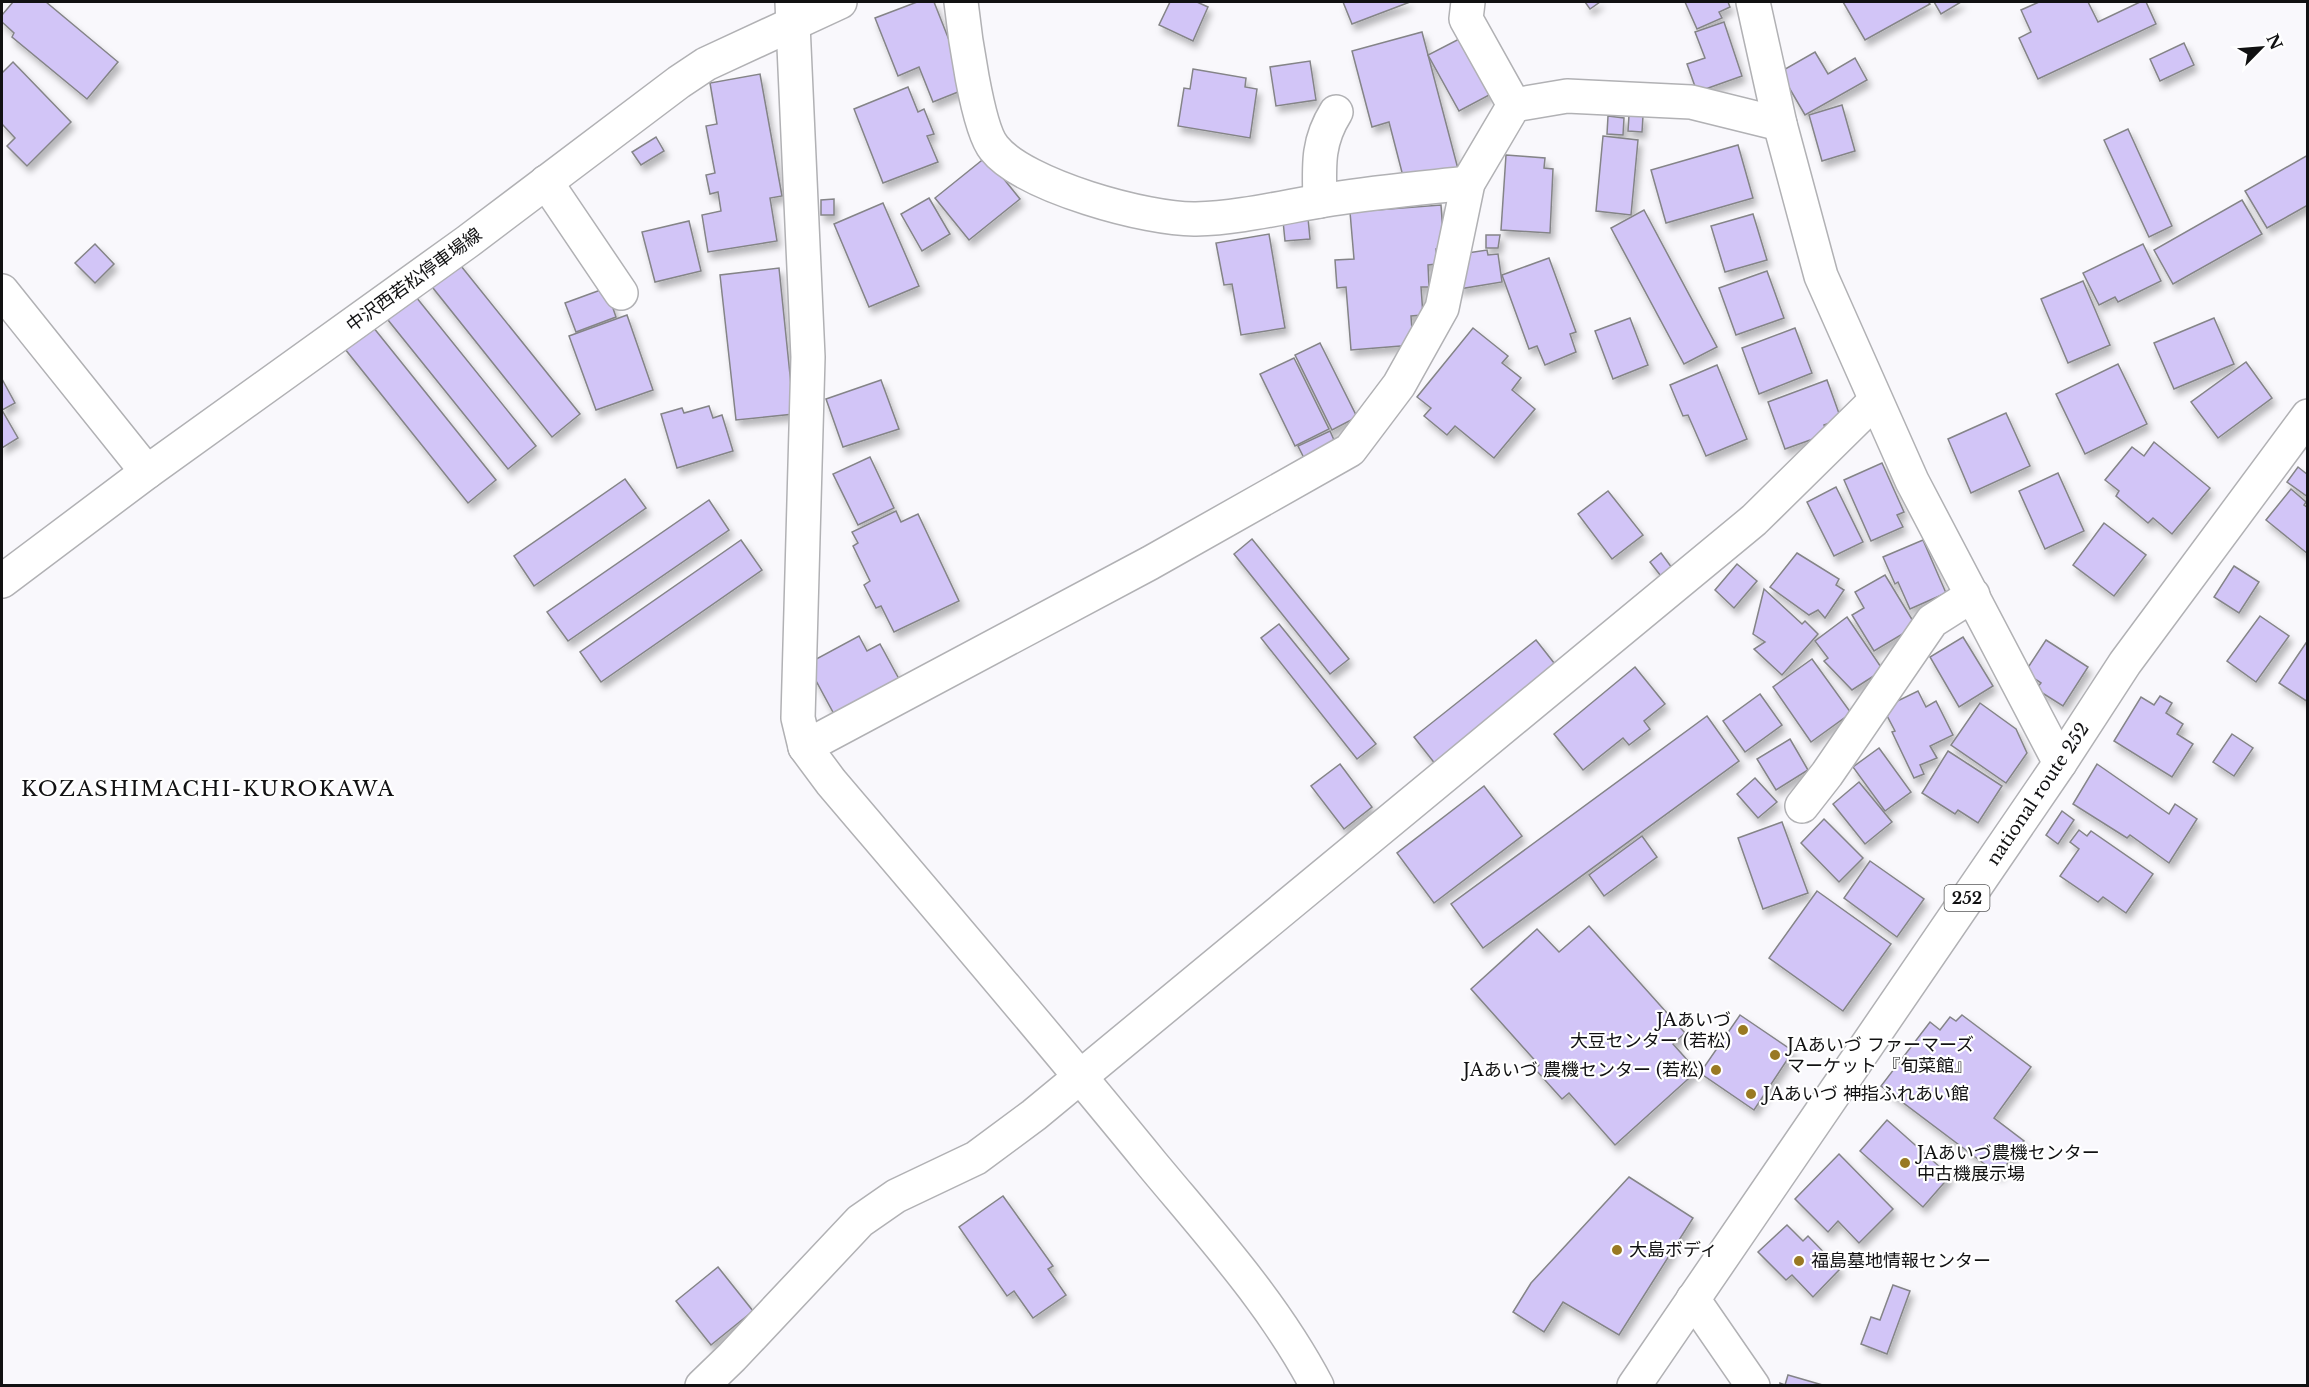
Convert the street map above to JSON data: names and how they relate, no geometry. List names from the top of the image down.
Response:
{
  "streets": {
    "main road": ["中沢西若松停車場線", "national route 252", "252"]
  },
  "districts": ["KOZASHIMACHI-KUROKAWA"],
  "places": [
    "JAあいづ 大豆センター (若松)",
    "JAあいづ ファーマーズ マーケット 『旬菜館』",
    "JAあいづ 農機センター (若松)",
    "JAあいづ 神指ふれあい館",
    "JAあいづ農機センター 中古機展示場",
    "大島ボディ",
    "福島墓地情報センター"
  ],
  "north": "top right"
}
